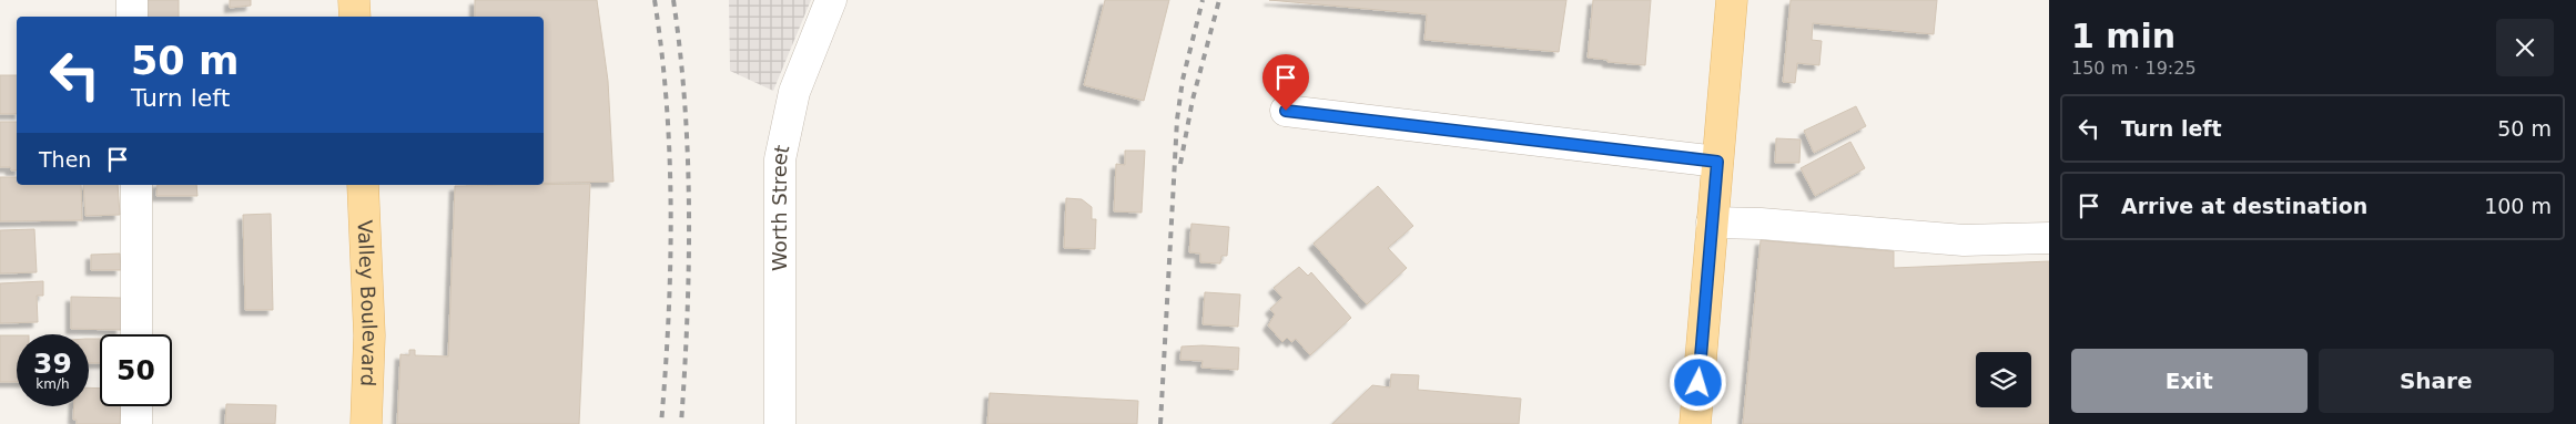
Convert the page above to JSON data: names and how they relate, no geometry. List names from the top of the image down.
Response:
{
  "streets": {
    "main road": ["Valley Boulevard"],
    "street": ["Worth Street"]
  },
  "page": {
    "heading": ["1 min", "150 m · 19:25"],
    "turn": ["50 m", "Turn left"],
    "list": [
      {
        "name": "Turn left",
        "value": "50 m"
      },
      {
        "name": "Arrive at destination",
        "value": "100 m"
      }
    ],
    "then": "Then",
    "speed": "39 km/h",
    "limit": "50",
    "buttons": ["Exit", "Share"]
  }
}
